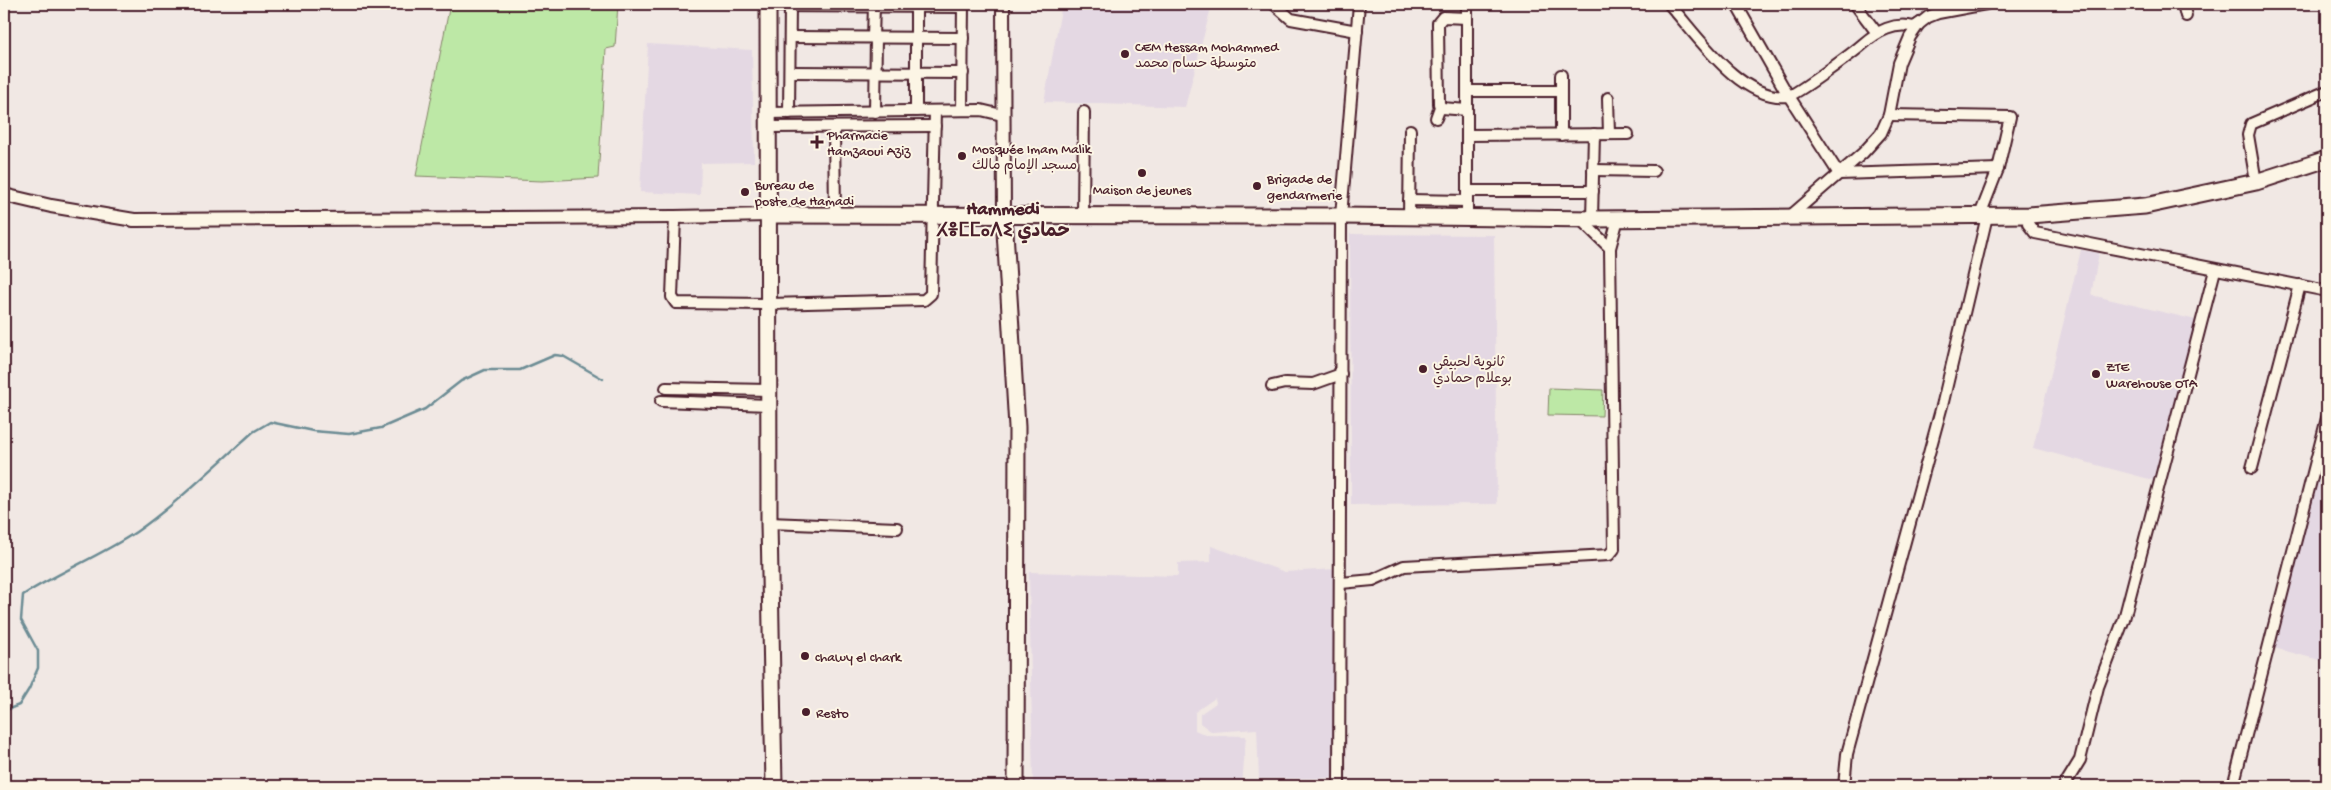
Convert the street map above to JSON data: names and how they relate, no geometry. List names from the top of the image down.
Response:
{
  "districts": ["Hammedi ⵃⴻⵎⵎⴰⴷⵉ حمادي"],
  "places": {
    "other": [
      "CEM Hessam Mohammed متوسطة حسام محمد",
      "Mosquée Imam Malik مسجد الإمام مالك",
      "Maison de jeunes",
      "Brigade de gendarmerie",
      "Bureau de poste de Hamadi",
      "ثانوية لحبيقي بوعلام حمادي",
      "ZTE Warehouse OTA",
      "chawy el chark",
      "Resto"
    ],
    "health": ["Pharmacie Hamzaoui Aziz"]
  }
}
